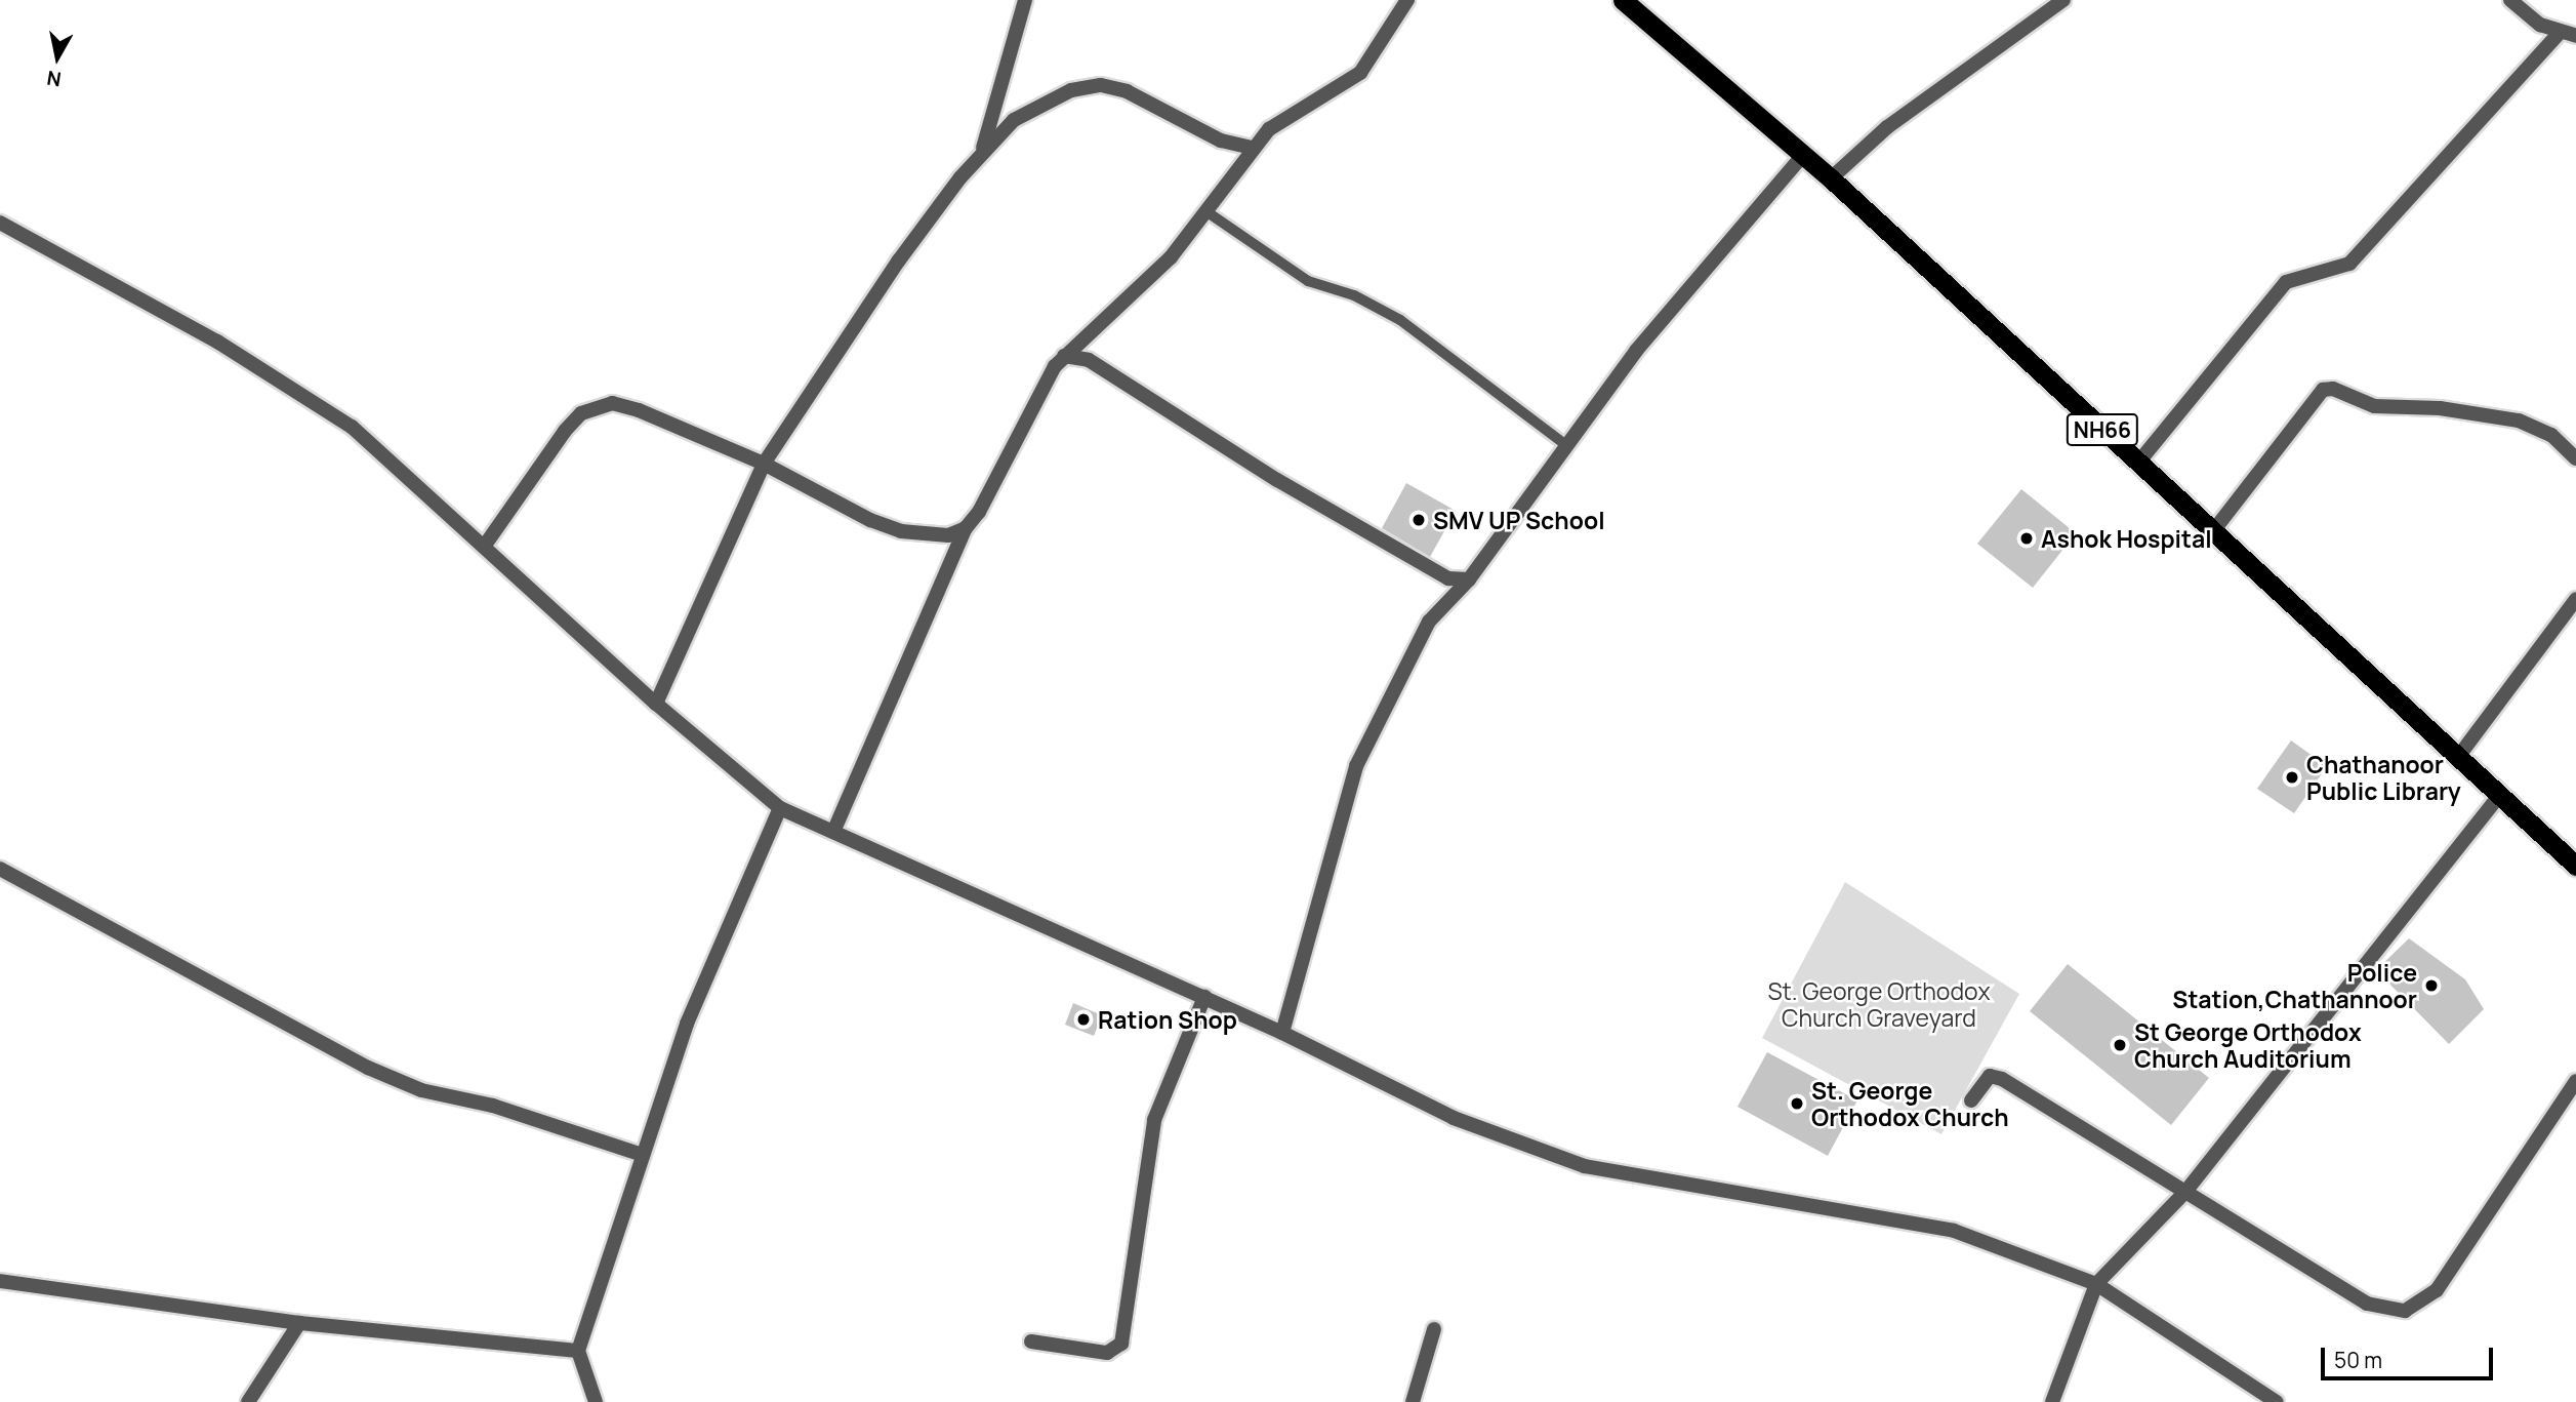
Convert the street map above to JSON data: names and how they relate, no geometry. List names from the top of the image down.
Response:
{
  "streets": {
    "highway": ["NH66"]
  },
  "parks": ["St. George Orthodox Church Graveyard"],
  "places": [
    "SMV UP School",
    "Ashok Hospital",
    "Chathanoor Public Library",
    "Police Station,Chathannoor",
    "Ration Shop",
    "St George Orthodox Church Auditorium",
    "St. George Orthodox Church"
  ],
  "scale_bar": "50 m",
  "north": "bottom"
}
